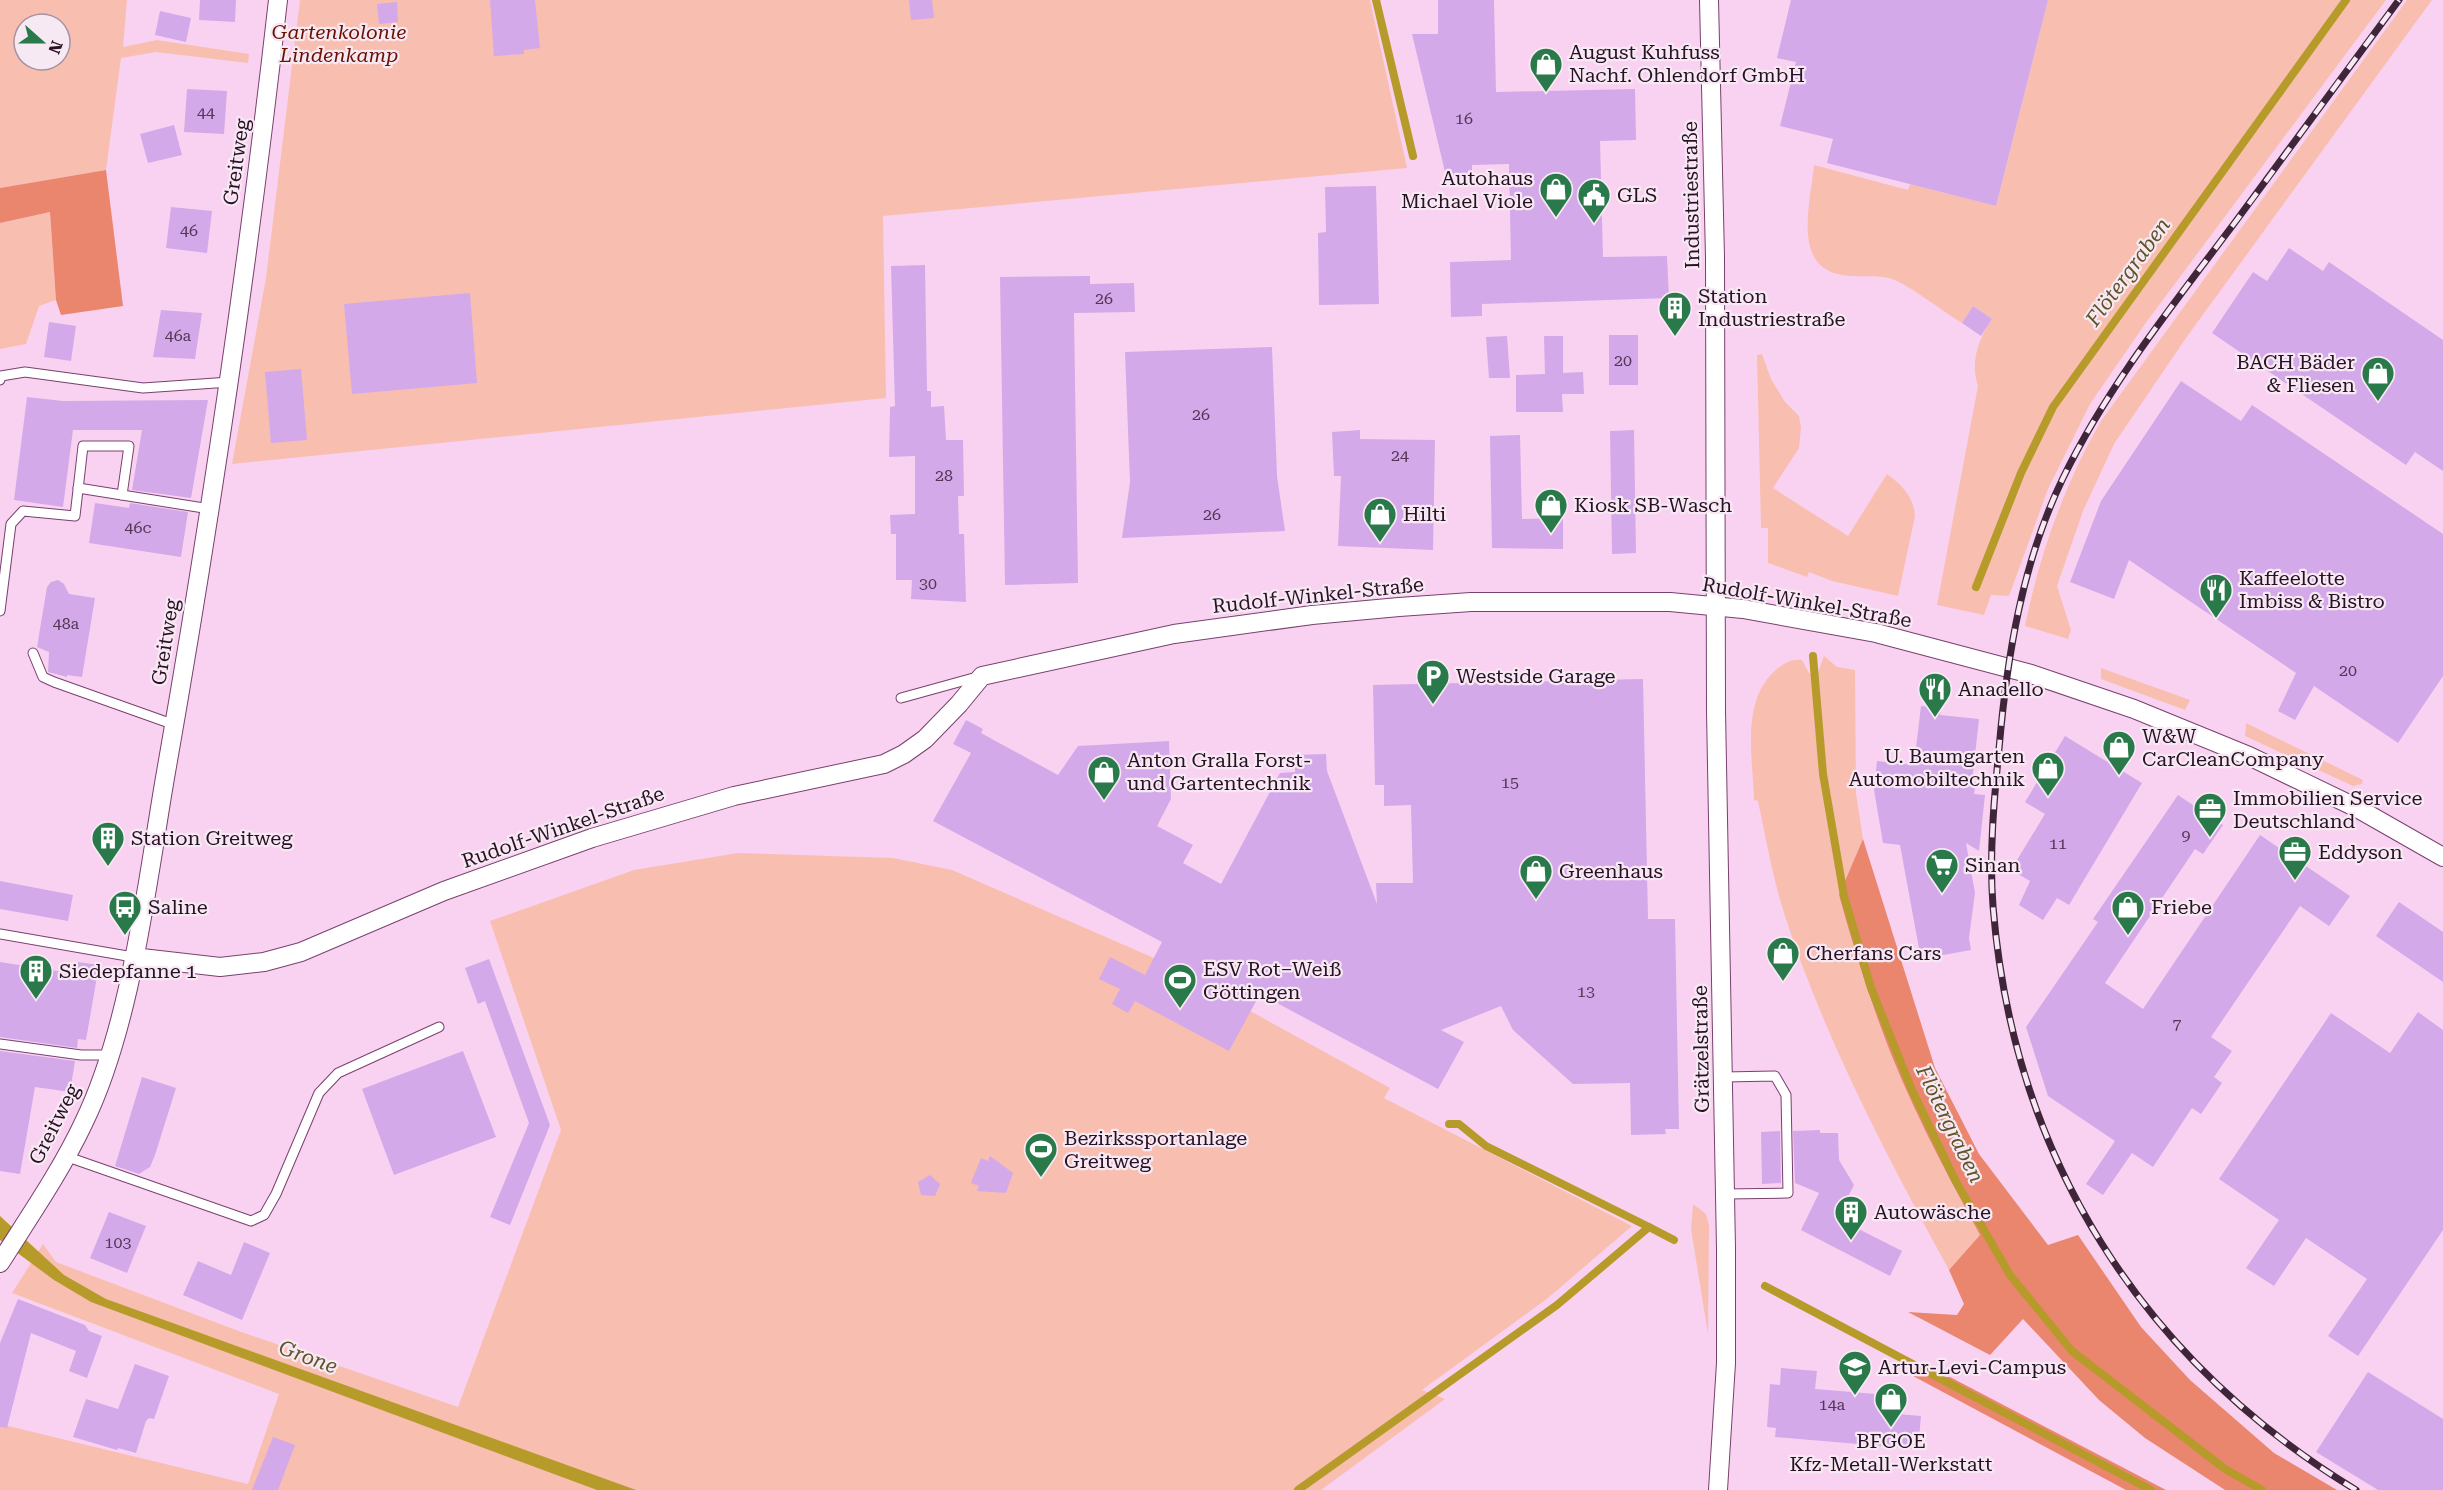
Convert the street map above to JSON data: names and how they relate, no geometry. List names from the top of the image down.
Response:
{
  "streets": {
    "street": [
      "Greitweg",
      "Industriestraße",
      "Rudolf-Winkel-Straße",
      "Grätzelstraße"
    ]
  },
  "crossings": [
    ["Greitweg", "Rudolf-Winkel-Straße"],
    ["Industriestraße", "Rudolf-Winkel-Straße"],
    ["Industriestraße", "Grätzelstraße"],
    ["Rudolf-Winkel-Straße", "Grätzelstraße"]
  ],
  "water": ["Flötergraben", "Grone"],
  "parks": ["Gartenkolonie Lindenkamp"],
  "places": {
    "shop": [
      "August Kuhfuss Nachf. Ohlendorf GmbH",
      "Autohaus Michael Viole",
      "BACH Bäder & Fliesen",
      "Kiosk SB-Wasch",
      "Hilti",
      "W&W CarCleanCompany",
      "U. Baumgarten Automobiltechnik",
      "Anton Gralla Forst- und Gartentechnik",
      "Greenhaus",
      "Friebe",
      "Cherfans Cars",
      "BFGOE Kfz-Metall-Werkstatt"
    ],
    "public building": ["GLS"],
    "building": [
      "Station Industriestraße",
      "Station Greitweg",
      "Siedepfanne 1",
      "Autowäsche"
    ],
    "restaurant": ["Kaffeelotte Imbiss & Bistro", "Anadello"],
    "parking": ["Westside Garage"],
    "office": ["Immobilien Service Deutschland", "Eddyson"],
    "supermarket": ["Sinan"],
    "bus stop": ["Saline"],
    "sports": ["ESV Rot–Weìß Göttingen", "Bezirkssportanlage Greitweg"],
    "school or university": ["Artur-Levi-Campus"]
  },
  "house_numbers": [
    "44",
    "16",
    "46",
    "26",
    "46a",
    "20",
    "26",
    "24",
    "28",
    "26",
    "46c",
    "30",
    "48a",
    "20",
    "15",
    "9",
    "11",
    "13",
    "7",
    "103",
    "14a"
  ],
  "north": "right"
}
